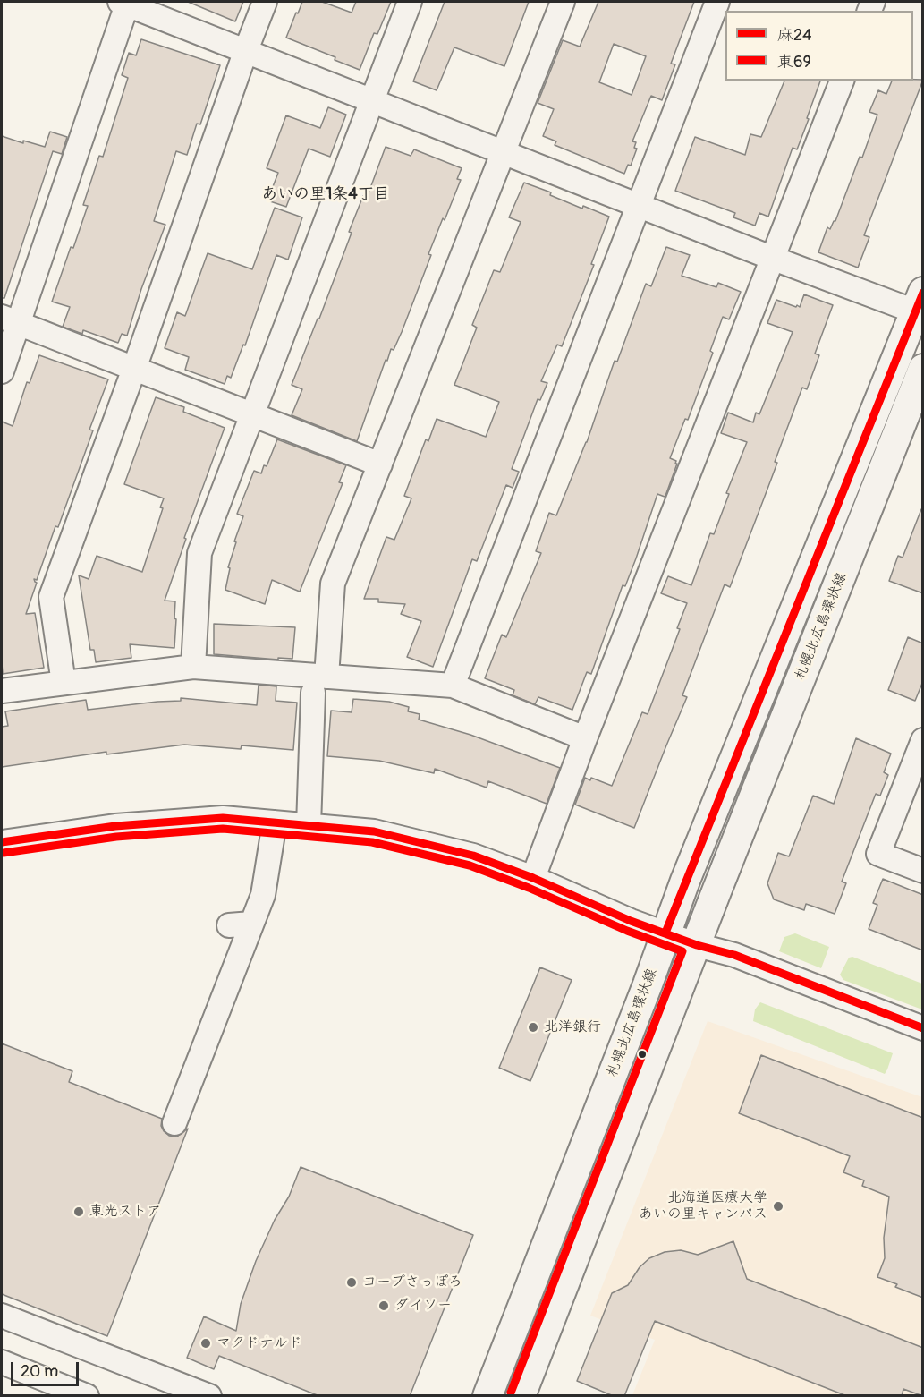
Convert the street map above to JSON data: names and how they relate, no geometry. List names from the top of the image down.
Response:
{
  "streets": {
    "main road": ["札幌北広島環状線"]
  },
  "districts": ["あいの里1条4丁目"],
  "places": [
    "北洋銀行",
    "北海道医療大学 あいの里キャンパス",
    "東光ストア",
    "コープさっぽろ",
    "ダイソー",
    "マクドナルド"
  ],
  "lines": ["transit line 麻24", "transit line 東69"],
  "legend": ["麻24", "東69"],
  "scale_bar": "20 m"
}
